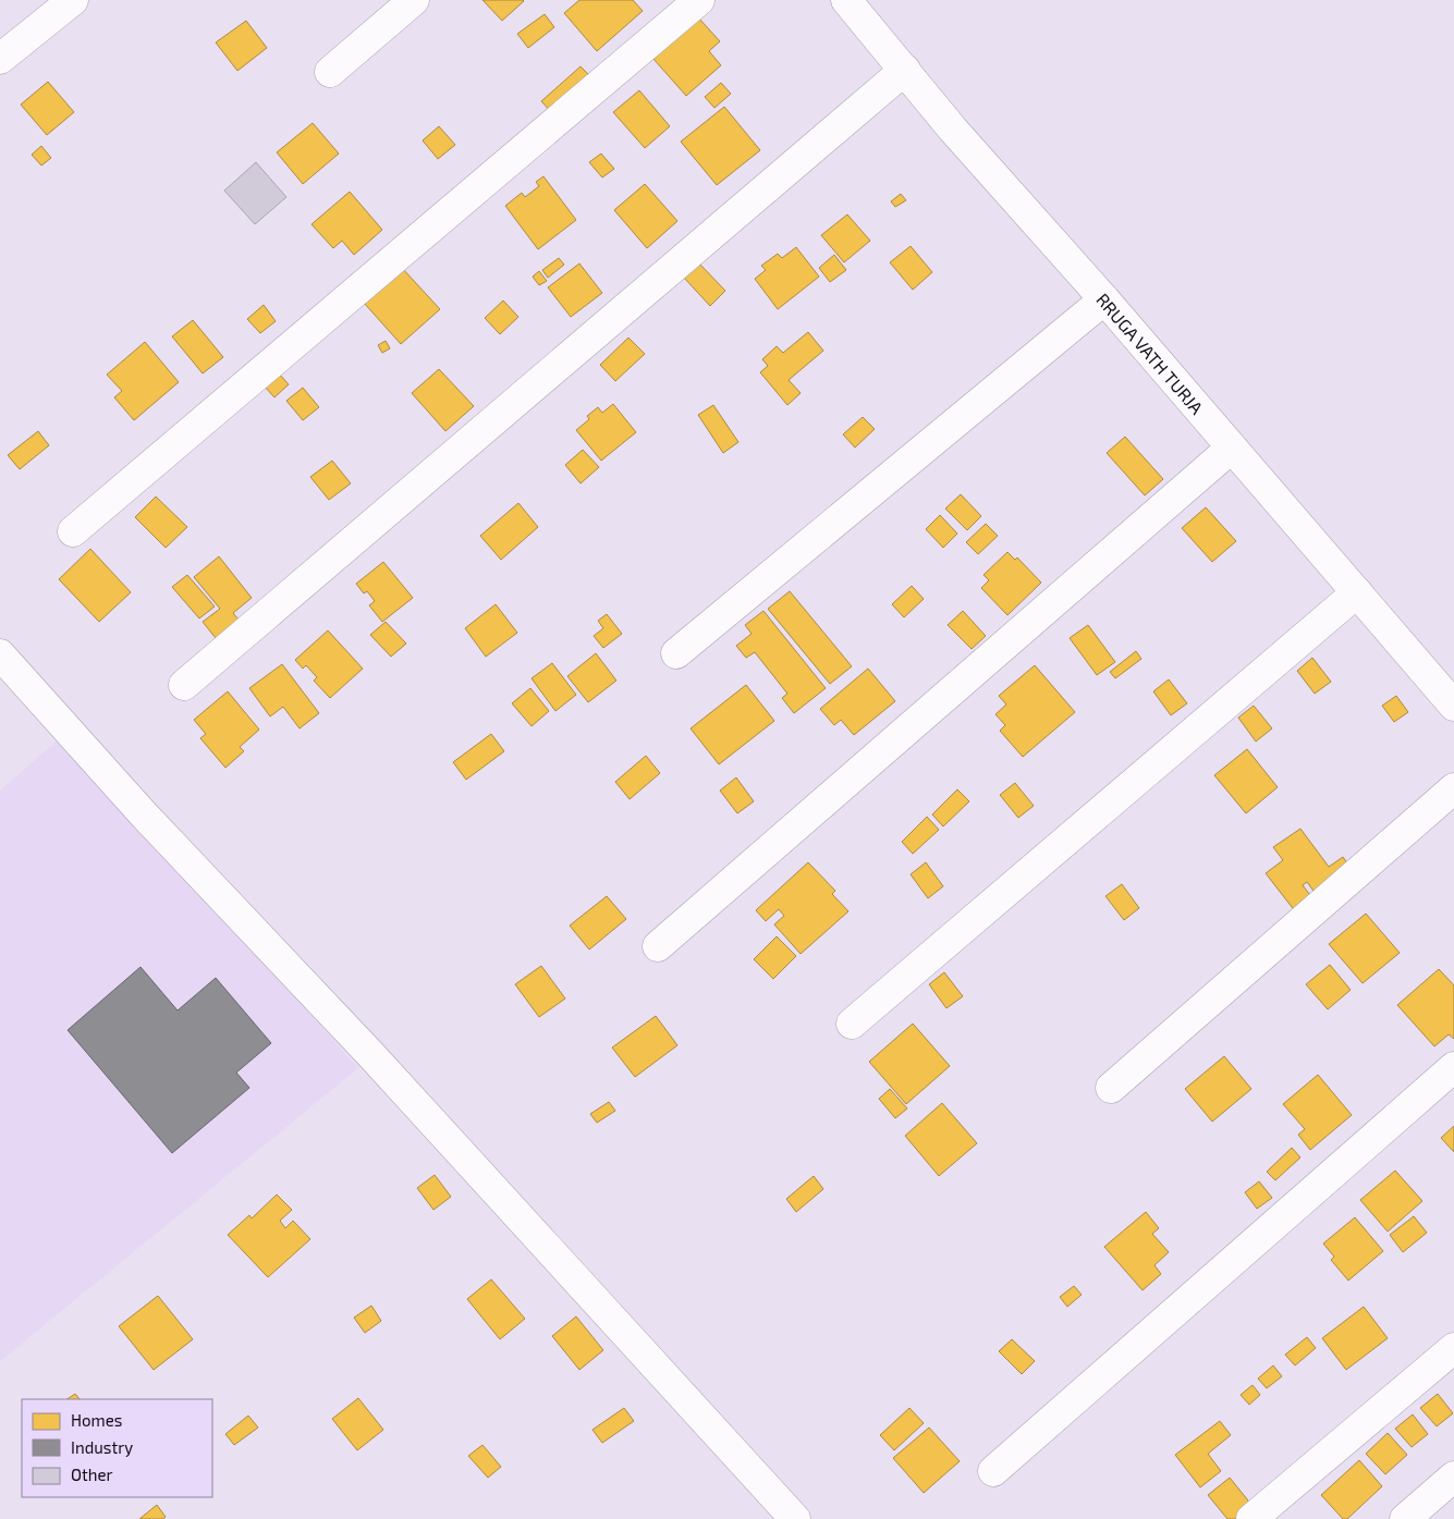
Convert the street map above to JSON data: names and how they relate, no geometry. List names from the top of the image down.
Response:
{
  "streets": {
    "street": ["RRUGA VATH TURJA"]
  },
  "legend": ["Homes", "Industry", "Other"]
}
